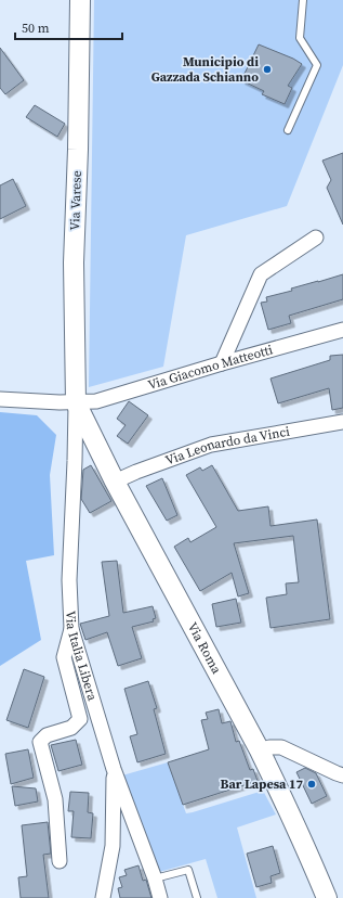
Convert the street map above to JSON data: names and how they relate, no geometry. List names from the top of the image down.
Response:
{
  "streets": {
    "main road": ["Via Varese", "Via Roma"],
    "street": ["Via Giacomo Matteotti", "Via Leonardo da Vinci", "Via Italia Libera"]
  },
  "crossings": [
    ["Via Varese", "Via Giacomo Matteotti"],
    ["Via Varese", "Via Roma"],
    ["Via Varese", "Via Italia Libera"],
    ["Via Giacomo Matteotti", "Via Roma"],
    ["Via Giacomo Matteotti", "Via Italia Libera"],
    ["Via Leonardo da Vinci", "Via Roma"],
    ["Via Roma", "Via Italia Libera"]
  ],
  "places": ["Municipio di Gazzada Schianno", "Bar Lapesa 17"],
  "scale_bar": "50 m"
}
